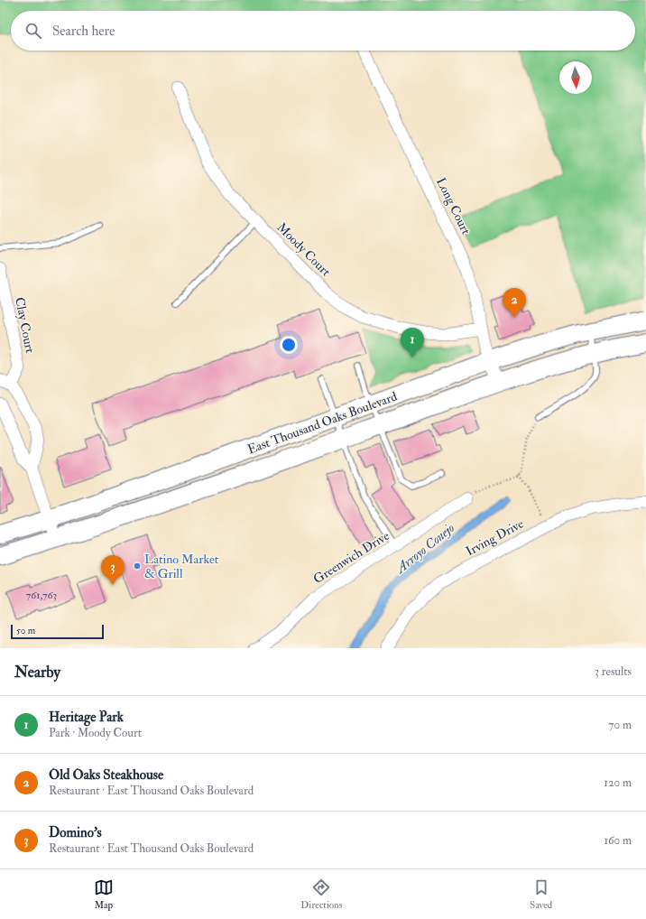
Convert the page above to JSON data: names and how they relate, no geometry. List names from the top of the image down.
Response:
{
  "streets": {
    "main road": ["East Thousand Oaks Boulevard"],
    "street": [
      "Long Court",
      "Moody Court",
      "Clay Court",
      "Irving Drive",
      "Greenwich Drive"
    ]
  },
  "crossings": [
    ["Long Court", "Moody Court"],
    ["Long Court", "East Thousand Oaks Boulevard"]
  ],
  "water": ["Arroyo Conejo"],
  "places": ["Latino Market & Grill"],
  "house_numbers": ["761,763"],
  "scale_bar": "50 m",
  "north": "bottom",
  "page": {
    "search": "Search here",
    "pins": ["2", "1", "3"],
    "scale": "50 m",
    "heading": ["Nearby", "3 results"],
    "list": [
      {
        "mark": "1",
        "name": "Heritage Park",
        "note": "Park · Moody Court",
        "value": "70 m"
      },
      {
        "mark": "2",
        "name": "Old Oaks Steakhouse",
        "note": "Restaurant · East Thousand Oaks Boulevard",
        "value": "120 m"
      },
      {
        "mark": "3",
        "name": "Domino's",
        "note": "Restaurant · East Thousand Oaks Boulevard",
        "value": "160 m"
      }
    ],
    "nav": ["Map", "Directions", "Saved"]
  }
}
